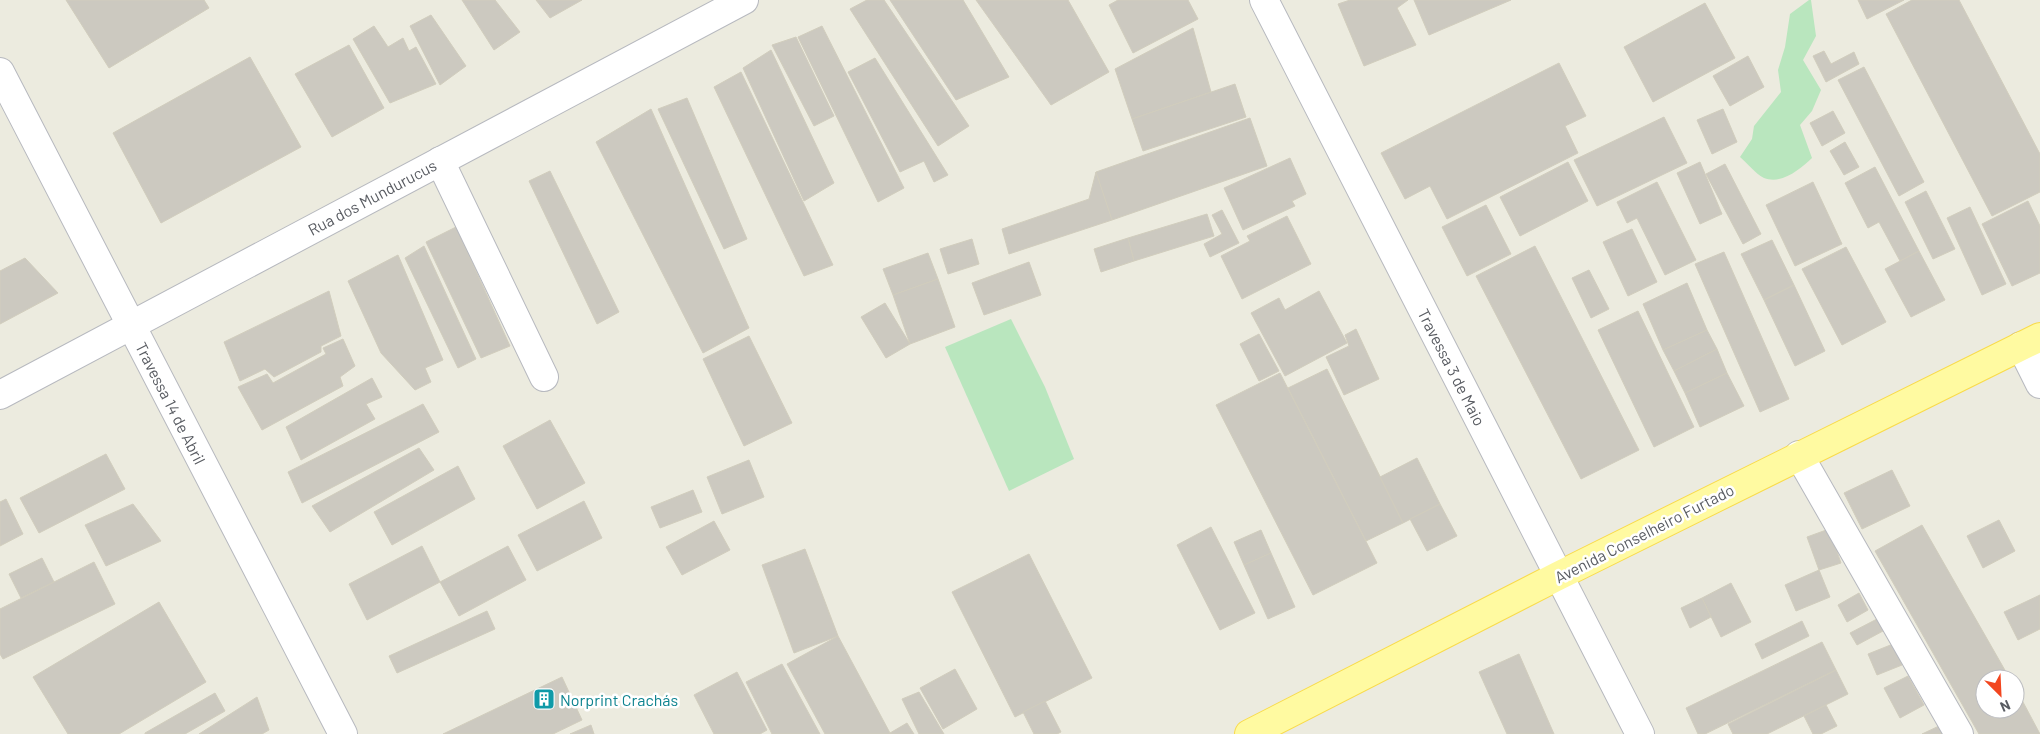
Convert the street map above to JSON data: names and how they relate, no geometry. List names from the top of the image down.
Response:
{
  "streets": {
    "main road": ["Avenida Conselheiro Furtado"],
    "street": ["Rua dos Mundurucus", "Travessa 3 de Maio", "Travessa 14 de Abril"]
  },
  "crossings": [
    ["Rua dos Mundurucus", "Travessa 14 de Abril"],
    ["Travessa 3 de Maio", "Avenida Conselheiro Furtado"]
  ],
  "places": {
    "building": ["Norprint Crachás"]
  },
  "north": "bottom right"
}
